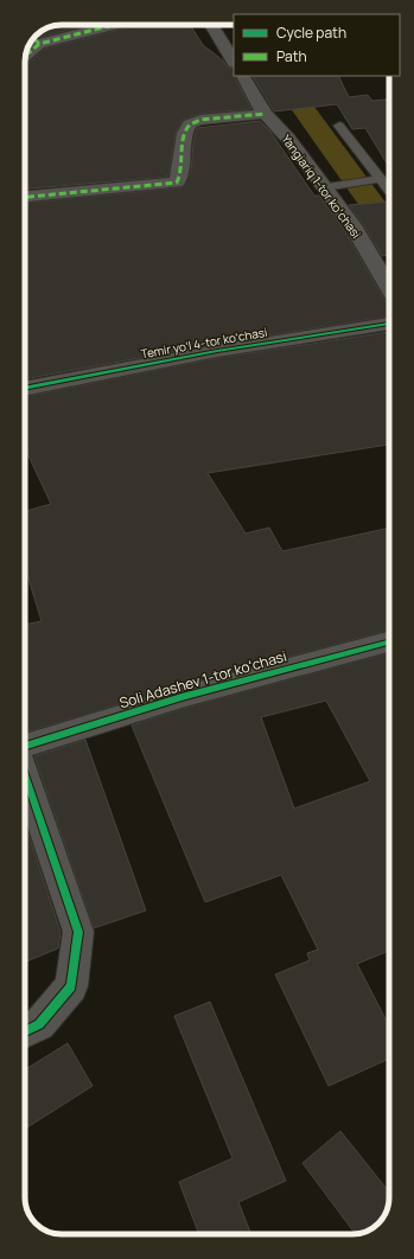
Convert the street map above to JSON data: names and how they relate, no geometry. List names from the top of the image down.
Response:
{
  "streets": {
    "street": ["Yangiariq 1-tor koʻchasi", "Temir yoʻl 4-tor koʻchasi", "Soli Adashev 1-tor koʻchasi"]
  },
  "legend": ["Cycle path", "Path"]
}
